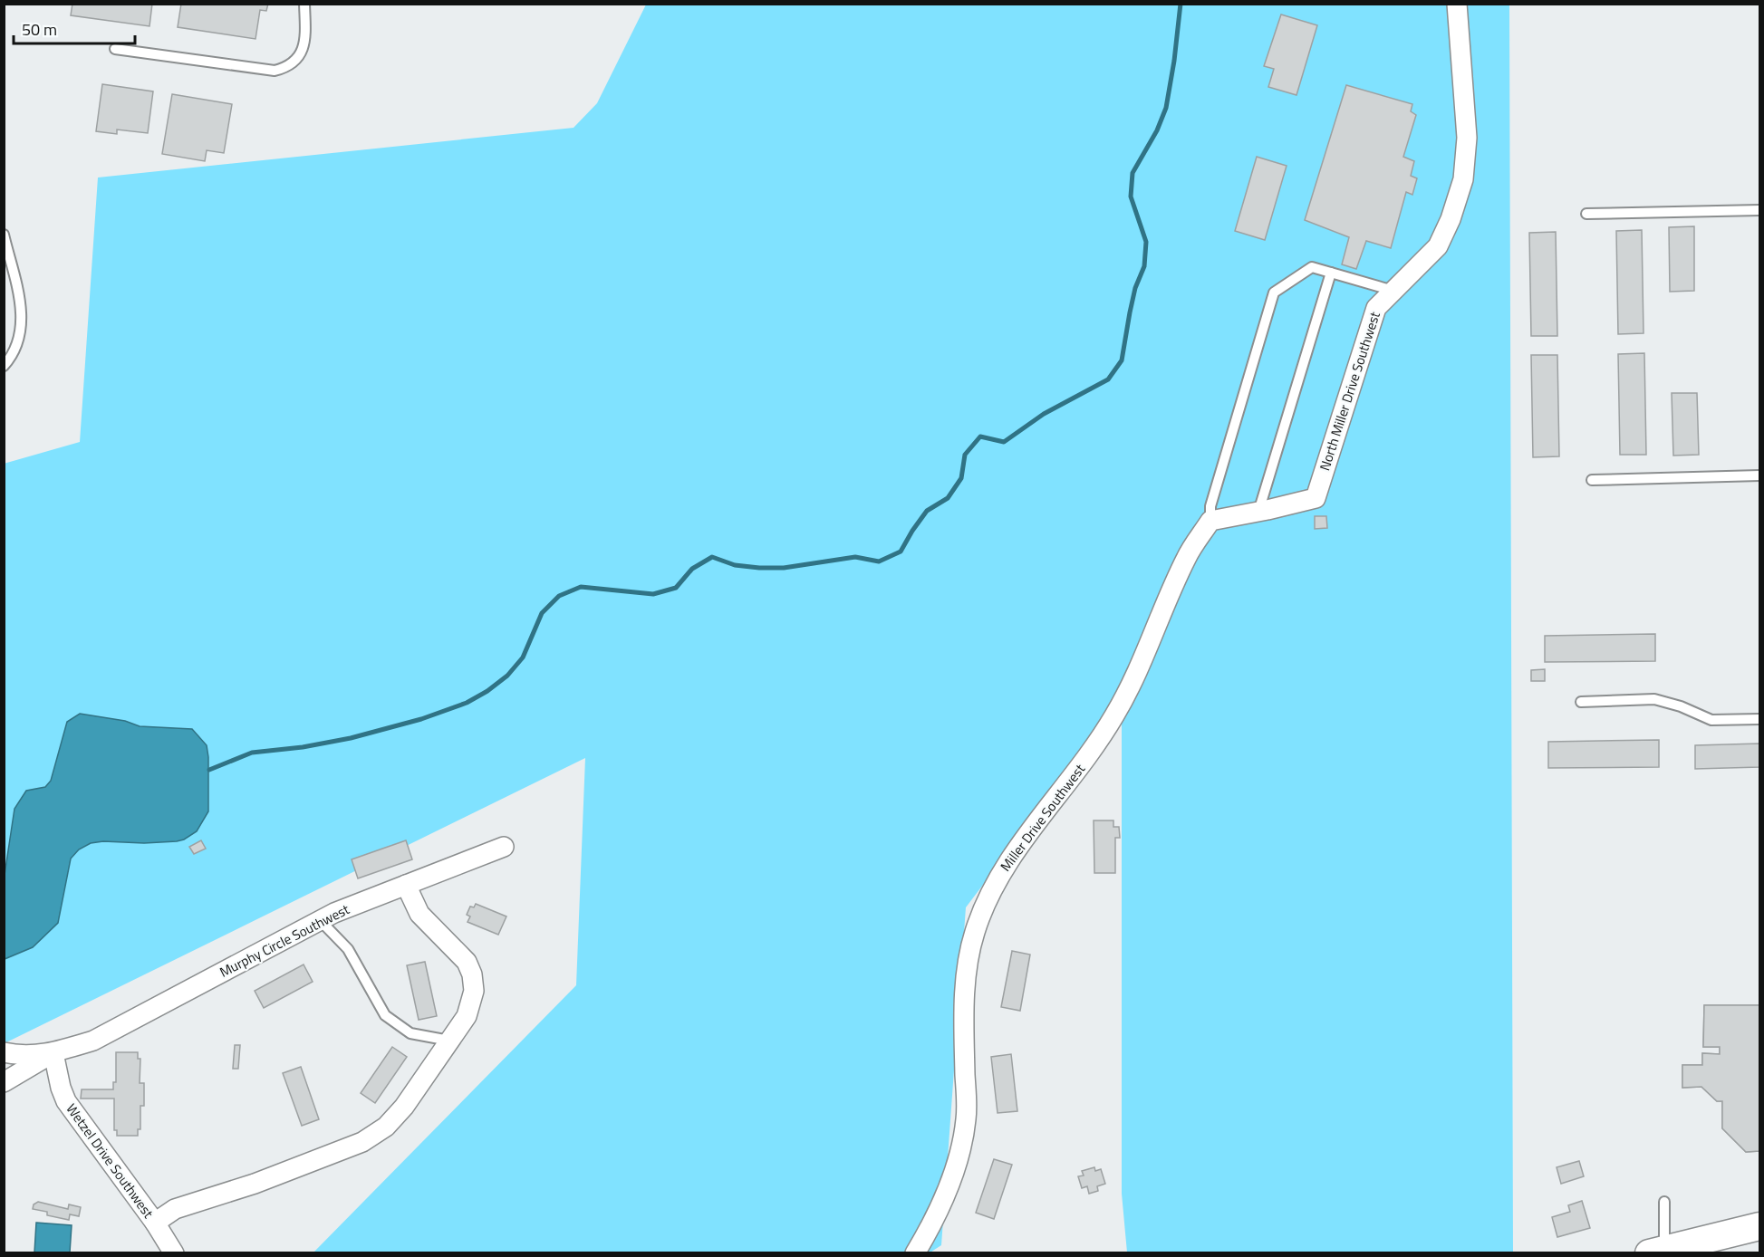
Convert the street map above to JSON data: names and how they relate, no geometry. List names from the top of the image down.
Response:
{
  "streets": {
    "street": [
      "North Miller Drive Southwest",
      "Miller Drive Southwest",
      "Murphy Circle Southwest",
      "Wetzel Drive Southwest"
    ]
  },
  "crossings": [
    ["North Miller Drive Southwest", "Miller Drive Southwest"],
    ["Murphy Circle Southwest", "Wetzel Drive Southwest"]
  ],
  "scale_bar": "50 m"
}
